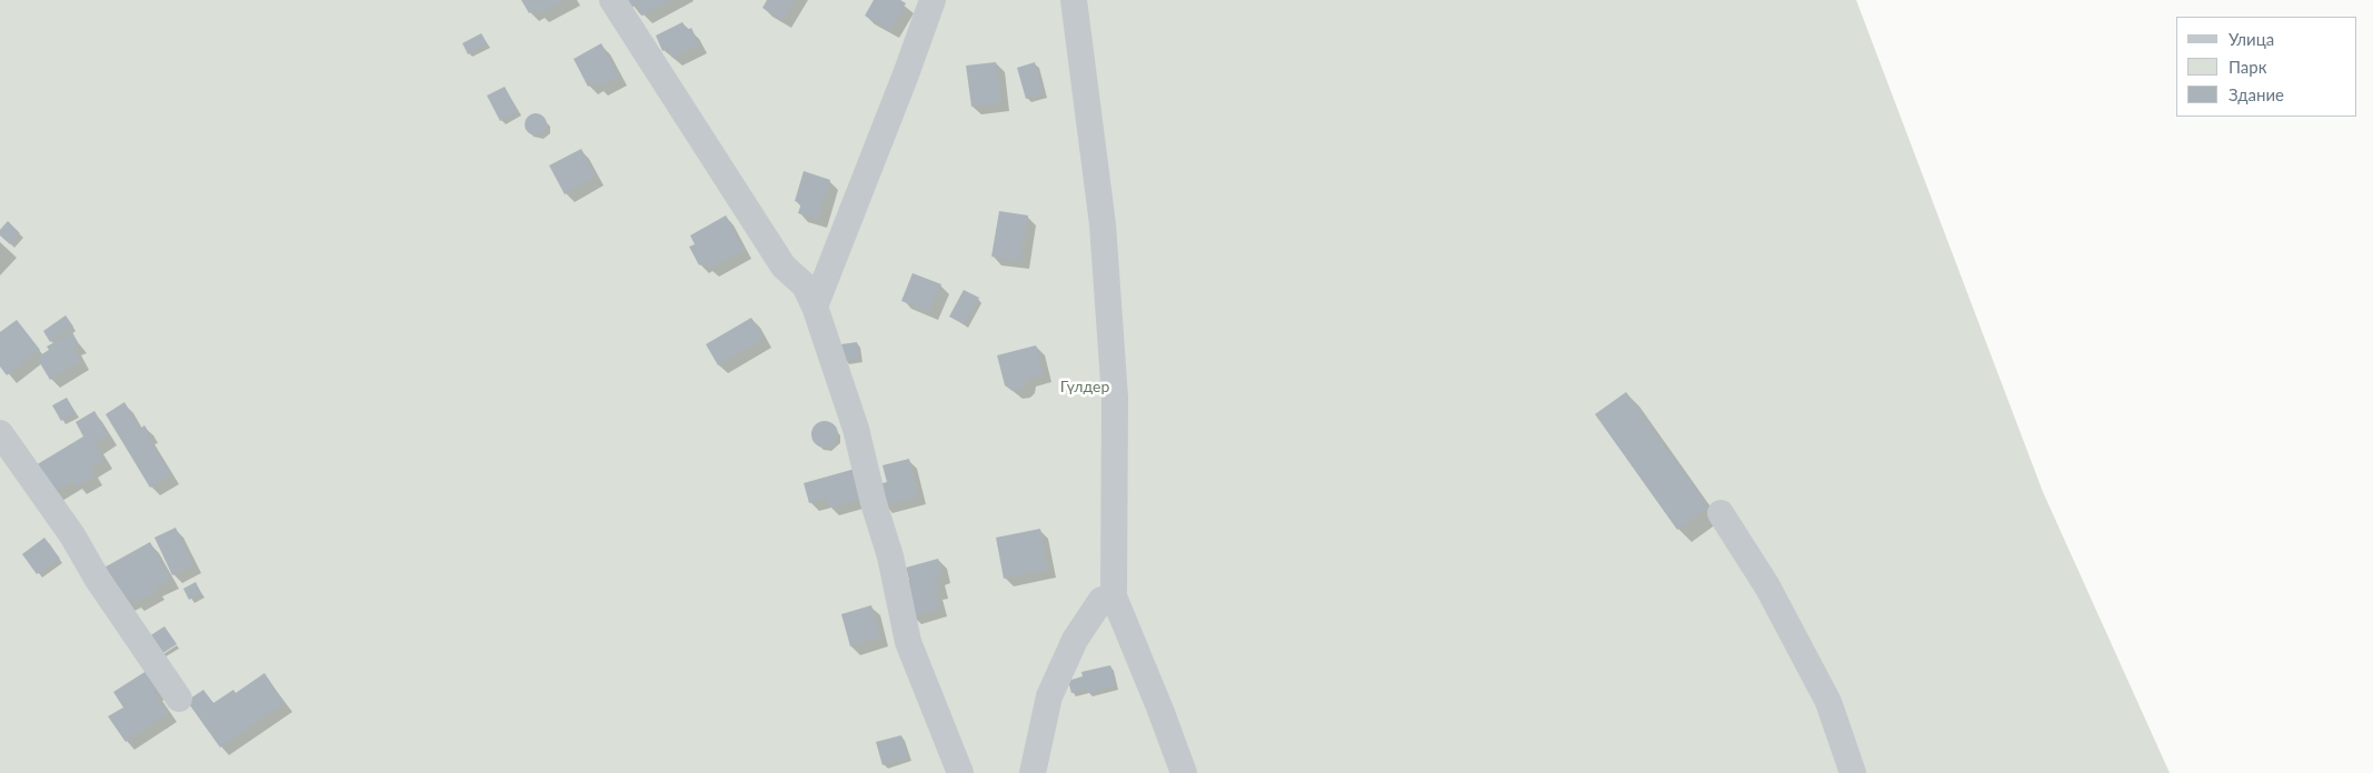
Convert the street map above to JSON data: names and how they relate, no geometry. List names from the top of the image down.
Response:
{
  "parks": ["Гүлдер"],
  "legend": ["Улица", "Парк", "Здание"]
}
